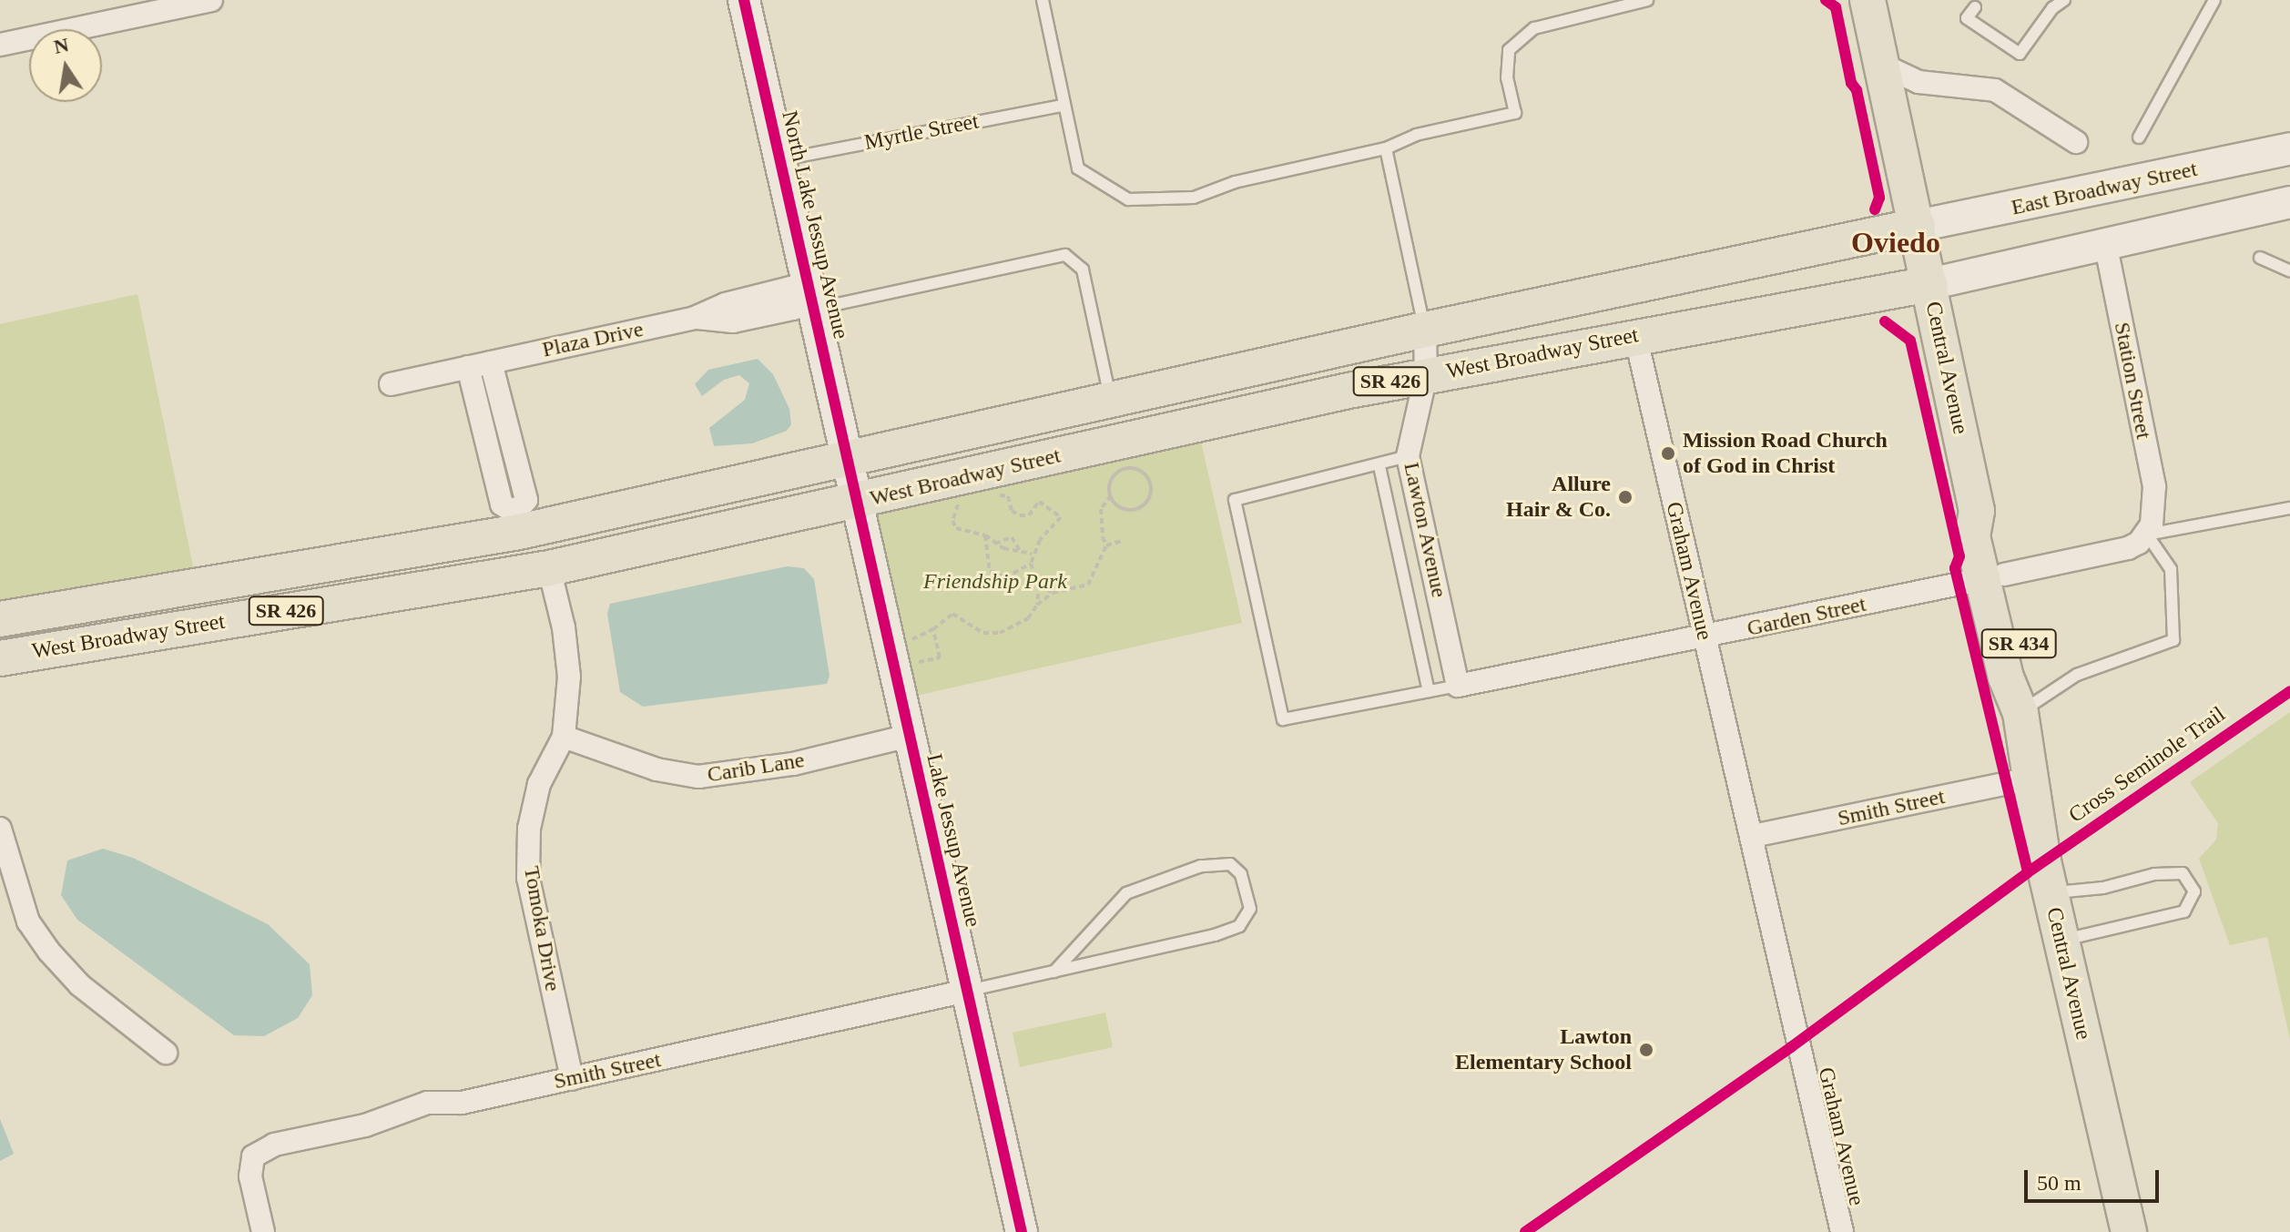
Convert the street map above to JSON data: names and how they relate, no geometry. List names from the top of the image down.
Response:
{
  "streets": {
    "main road": [
      "West Broadway Street",
      "Central Avenue",
      "SR 426",
      "SR 434"
    ],
    "street": [
      "East Broadway Street",
      "North Lake Jessup Avenue",
      "Plaza Drive",
      "Station Street",
      "Lawton Avenue",
      "Graham Avenue",
      "Garden Street",
      "Carib Lane",
      "Smith Street",
      "Lake Jessup Avenue",
      "Tomoka Drive"
    ],
    "lane": ["Myrtle Street"],
    "cycle path": ["Cross Seminole Trail"]
  },
  "crossings": [
    ["Myrtle Street", "North Lake Jessup Avenue"],
    ["East Broadway Street", "West Broadway Street"],
    ["East Broadway Street", "Central Avenue"],
    ["North Lake Jessup Avenue", "Plaza Drive"],
    ["North Lake Jessup Avenue", "West Broadway Street"],
    ["North Lake Jessup Avenue", "Lake Jessup Avenue"],
    ["West Broadway Street", "Central Avenue"],
    ["West Broadway Street", "Lawton Avenue"],
    ["West Broadway Street", "Graham Avenue"],
    ["West Broadway Street", "Lake Jessup Avenue"],
    ["West Broadway Street", "Tomoka Drive"],
    ["Central Avenue", "Garden Street"],
    ["Central Avenue", "Smith Street"],
    ["Station Street", "Garden Street"],
    ["Lawton Avenue", "Garden Street"],
    ["Graham Avenue", "Garden Street"],
    ["Graham Avenue", "Smith Street"],
    ["Carib Lane", "Lake Jessup Avenue"],
    ["Carib Lane", "Tomoka Drive"],
    ["Smith Street", "Lake Jessup Avenue"],
    ["Smith Street", "Tomoka Drive"]
  ],
  "districts": ["Oviedo"],
  "parks": ["Friendship Park"],
  "places": ["Mission Road Church of God in Christ", "Allure Hair & Co.", "Lawton Elementary School"],
  "scale_bar": "50 m",
  "north": "top"
}
